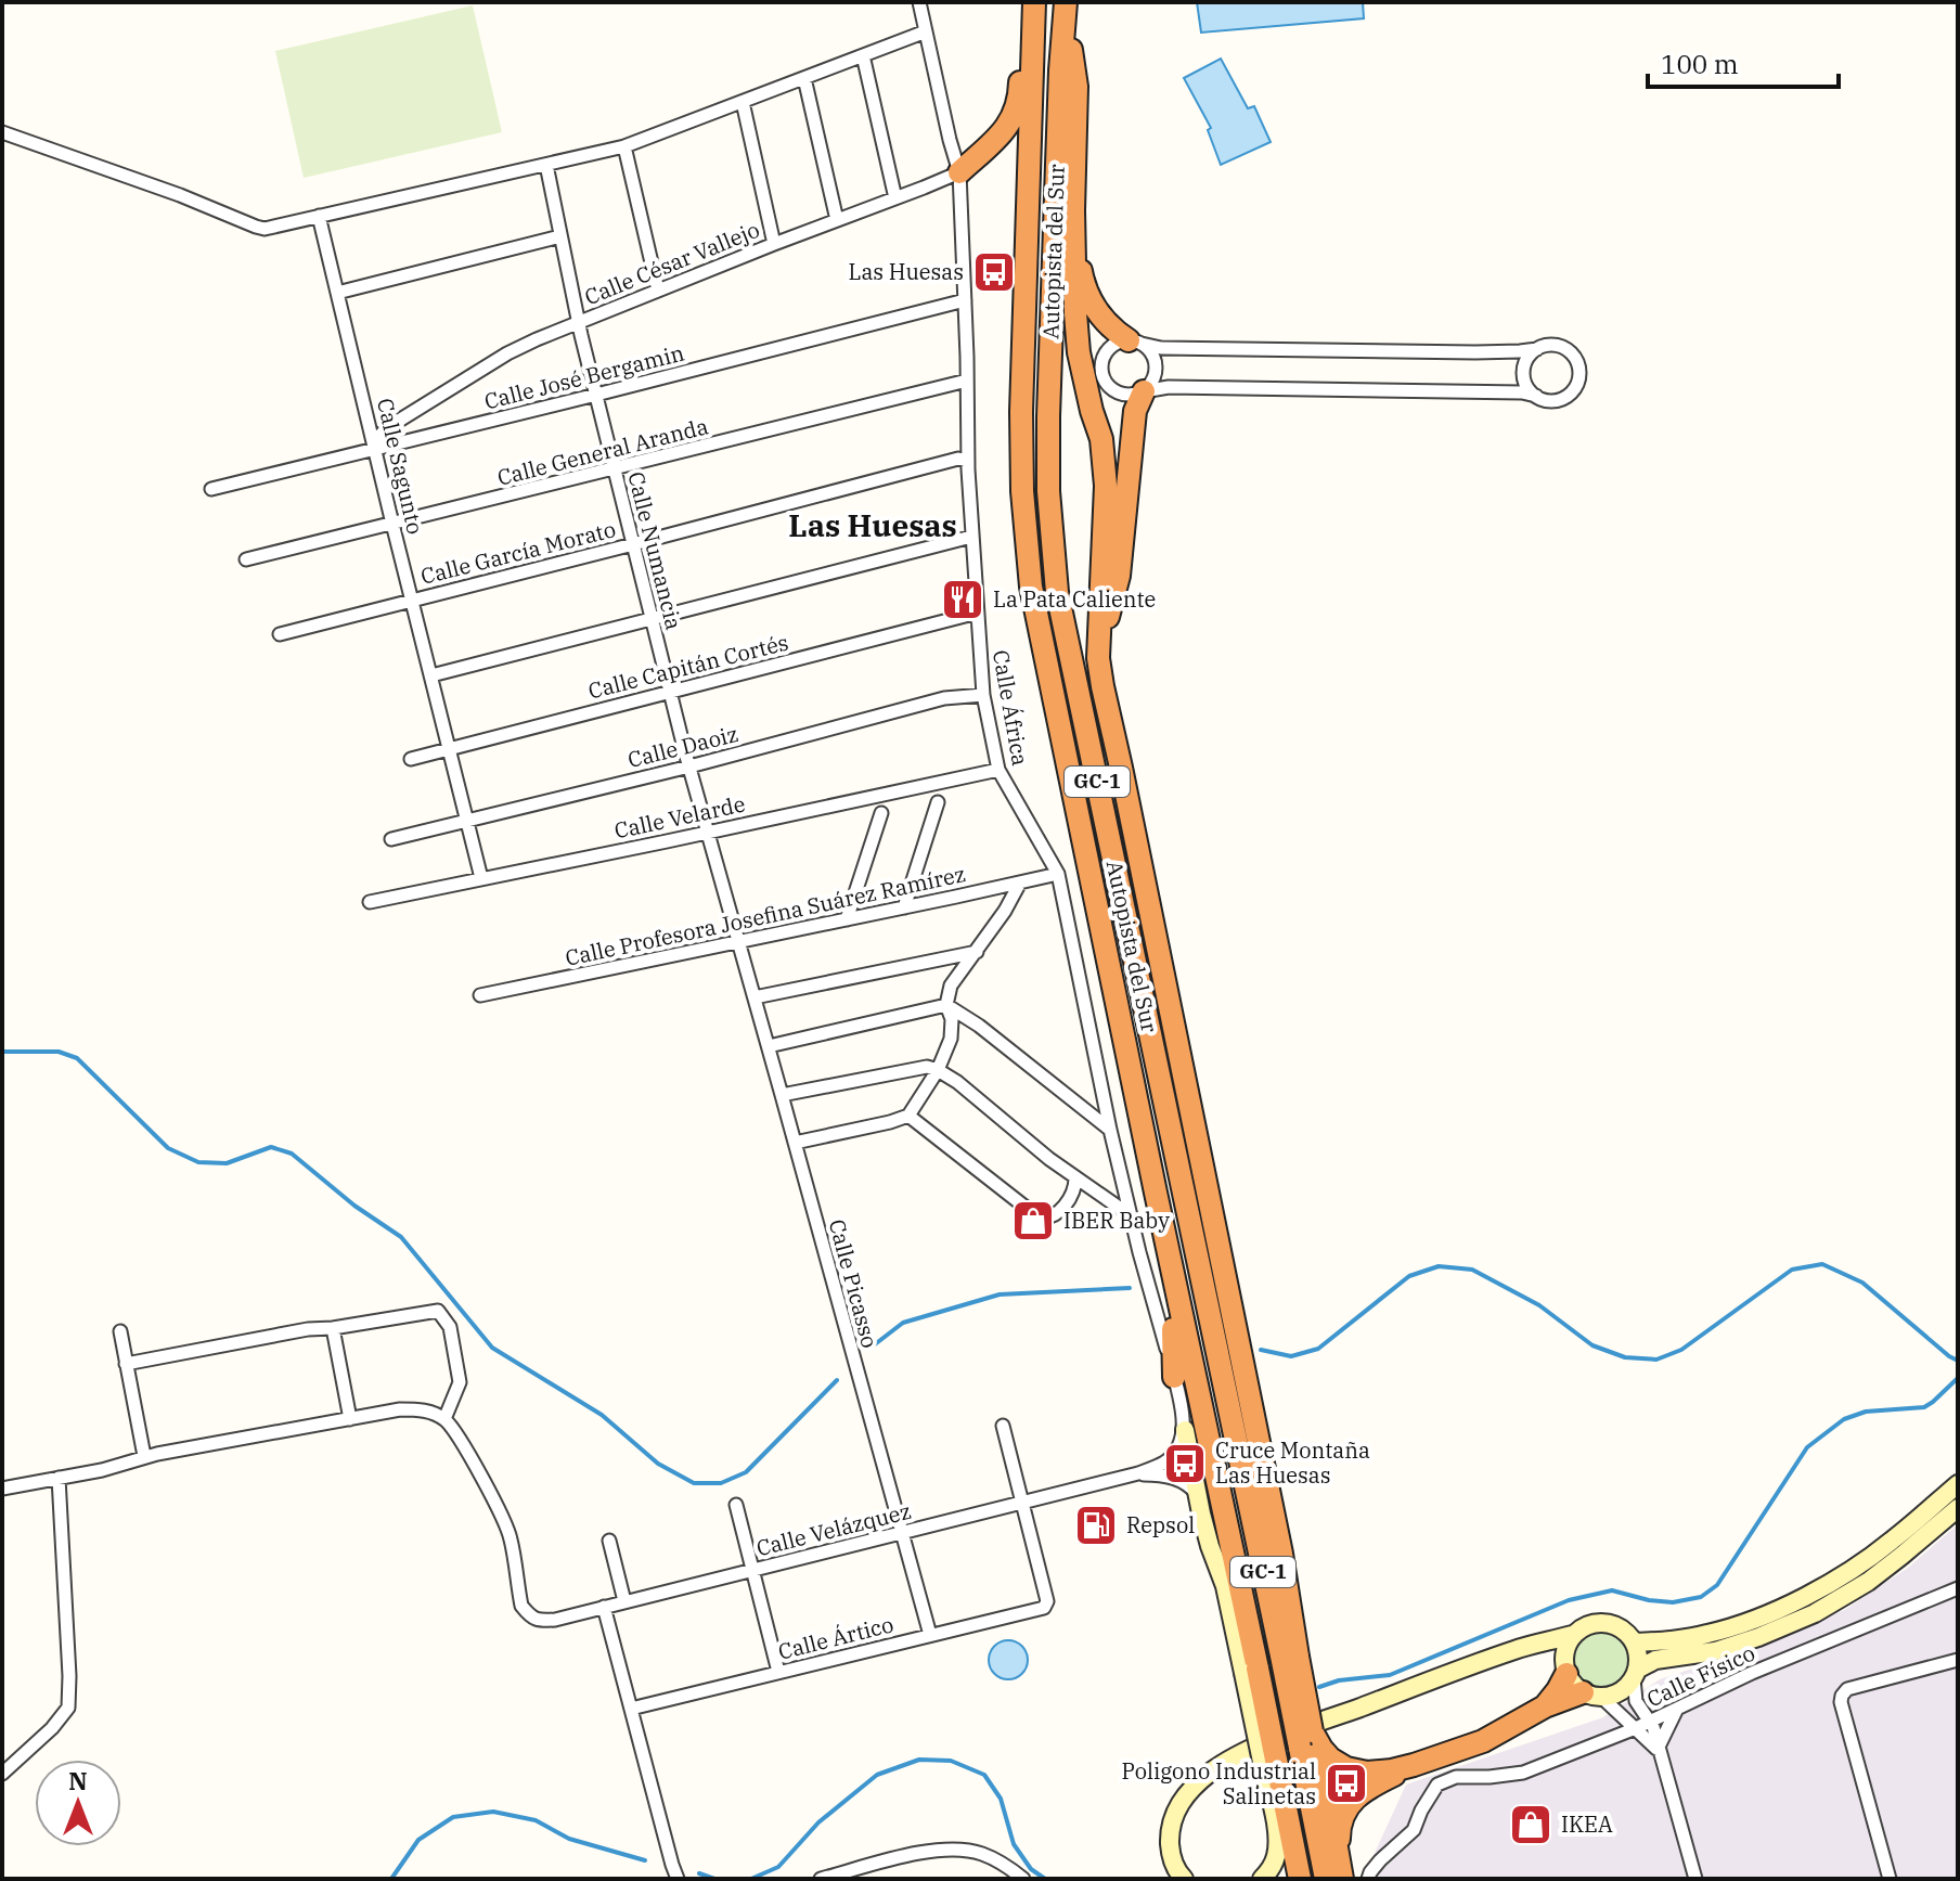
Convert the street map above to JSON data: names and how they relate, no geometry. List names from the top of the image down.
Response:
{
  "streets": {
    "highway": ["Autopista del Sur", "GC-1"],
    "street": [
      "Calle César Vallejo",
      "Calle José Bergamin",
      "Calle General Aranda",
      "Calle Sagunto",
      "Calle Numancia",
      "Calle García Morato",
      "Calle Capitán Cortés",
      "Calle África",
      "Calle Daoiz",
      "Calle Velarde",
      "Calle Profesora Josefina Suárez Ramírez",
      "Calle Picasso",
      "Calle Velázquez",
      "Calle Ártico",
      "Calle Físico"
    ]
  },
  "crossings": [
    ["Calle César Vallejo", "Calle José Bergamin"],
    ["Calle César Vallejo", "Calle Sagunto"],
    ["Calle César Vallejo", "Calle Numancia"],
    ["Calle César Vallejo", "Calle África"],
    ["Calle José Bergamin", "Calle Sagunto"],
    ["Calle José Bergamin", "Calle Numancia"],
    ["Calle José Bergamin", "Calle África"],
    ["Calle General Aranda", "Calle Sagunto"],
    ["Calle General Aranda", "Calle Numancia"],
    ["Calle General Aranda", "Calle África"],
    ["Calle Sagunto", "Calle García Morato"],
    ["Calle Sagunto", "Calle Capitán Cortés"],
    ["Calle Sagunto", "Calle Daoiz"],
    ["Calle Sagunto", "Calle Velarde"],
    ["Calle Numancia", "Calle García Morato"],
    ["Calle Numancia", "Calle Capitán Cortés"],
    ["Calle Numancia", "Calle Daoiz"],
    ["Calle Numancia", "Calle Velarde"],
    ["Calle Numancia", "Calle Profesora Josefina Suárez Ramírez"],
    ["Calle Numancia", "Calle Picasso"],
    ["Calle García Morato", "Calle África"],
    ["Calle Capitán Cortés", "Calle África"],
    ["Calle África", "Calle Daoiz"],
    ["Calle África", "Calle Velarde"],
    ["Calle África", "Calle Profesora Josefina Suárez Ramírez"],
    ["Calle África", "Calle Velázquez"],
    ["Calle Profesora Josefina Suárez Ramírez", "Calle Picasso"],
    ["Calle Picasso", "Calle Velázquez"],
    ["Calle Picasso", "Calle Ártico"],
    ["Calle Velázquez", "Calle Ártico"]
  ],
  "districts": ["Las Huesas"],
  "places": {
    "bus stop": ["Las Huesas", "Cruce Montaña Las Huesas", "Poligono Industrial Salinetas"],
    "restaurant": ["La Pata Caliente"],
    "shop": ["IBER Baby", "IKEA"],
    "fuel station": ["Repsol"]
  },
  "scale_bar": "100 m",
  "north": "top"
}
